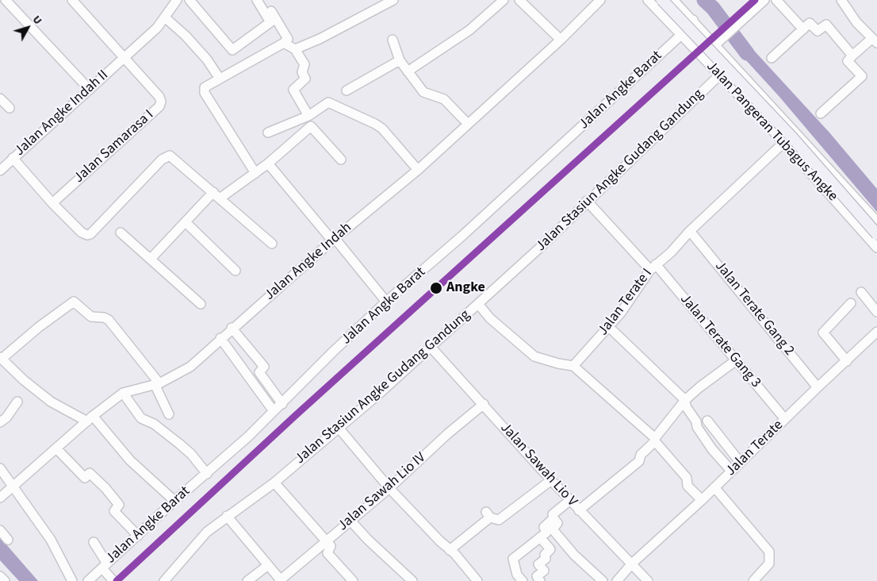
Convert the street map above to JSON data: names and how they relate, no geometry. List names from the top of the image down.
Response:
{
  "streets": {
    "main road": ["Jalan Pangeran Tubagus Angke"],
    "street": [
      "Jalan Angke Barat",
      "Jalan Angke Indah II",
      "Jalan Samarasa I",
      "Jalan Stasiun Angke Gudang Gandung",
      "Jalan Angke Indah",
      "Jalan Terate I",
      "Jalan Terate Gang 2",
      "Jalan Terate Gang 3",
      "Jalan Terate",
      "Jalan Sawah Lio V",
      "Jalan Sawah Lio IV"
    ]
  },
  "crossings": [
    ["Jalan Angke Barat", "Jalan Pangeran Tubagus Angke"],
    ["Jalan Angke Indah II", "Jalan Samarasa I"],
    ["Jalan Pangeran Tubagus Angke", "Jalan Stasiun Angke Gudang Gandung"],
    ["Jalan Pangeran Tubagus Angke", "Jalan Terate I"],
    ["Jalan Stasiun Angke Gudang Gandung", "Jalan Terate Gang 3"],
    ["Jalan Stasiun Angke Gudang Gandung", "Jalan Sawah Lio V"],
    ["Jalan Terate I", "Jalan Terate Gang 2"],
    ["Jalan Terate I", "Jalan Terate Gang 3"],
    ["Jalan Terate Gang 2", "Jalan Terate"],
    ["Jalan Terate Gang 3", "Jalan Terate"],
    ["Jalan Terate", "Jalan Sawah Lio V"],
    ["Jalan Sawah Lio V", "Jalan Sawah Lio IV"]
  ],
  "places": ["Angke"],
  "north": "top right"
}
